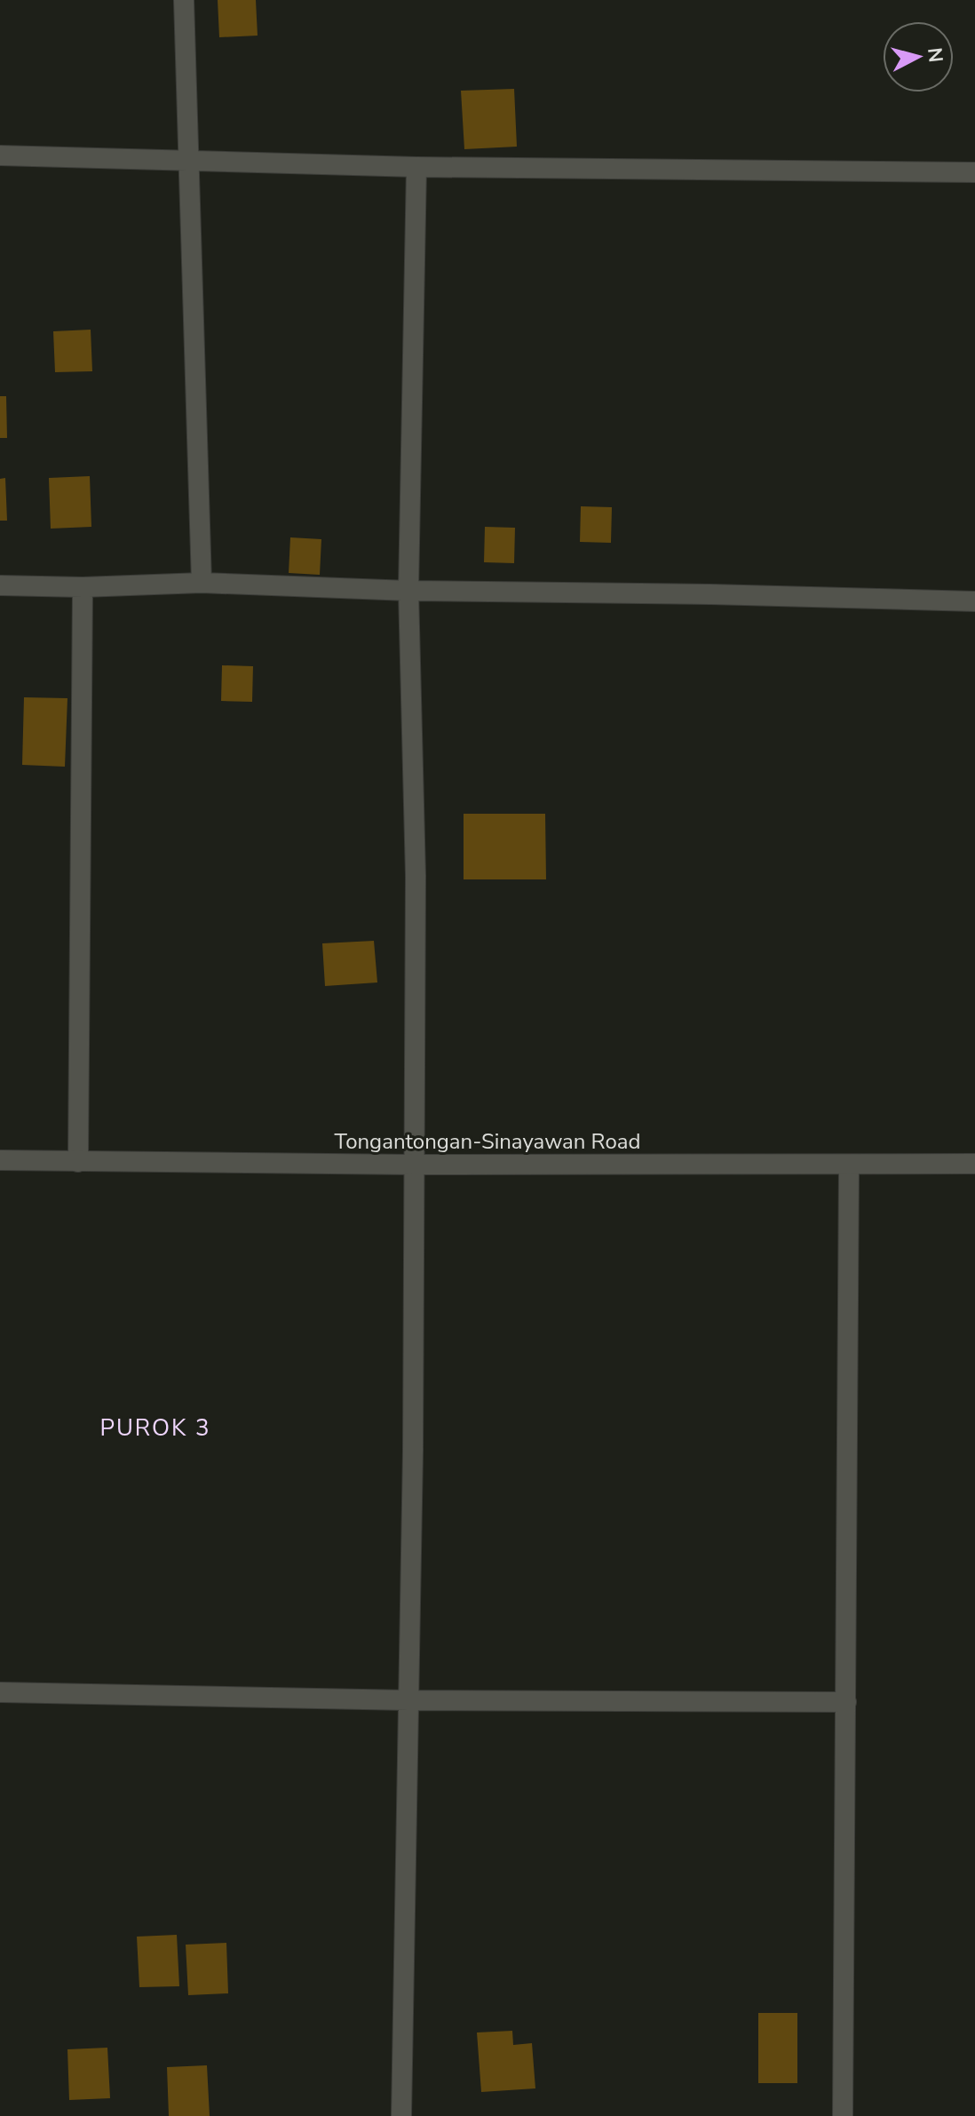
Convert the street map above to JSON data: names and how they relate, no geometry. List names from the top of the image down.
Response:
{
  "streets": {
    "street": ["Tongantongan-Sinayawan Road"]
  },
  "districts": ["PUROK 3"],
  "north": "right"
}
